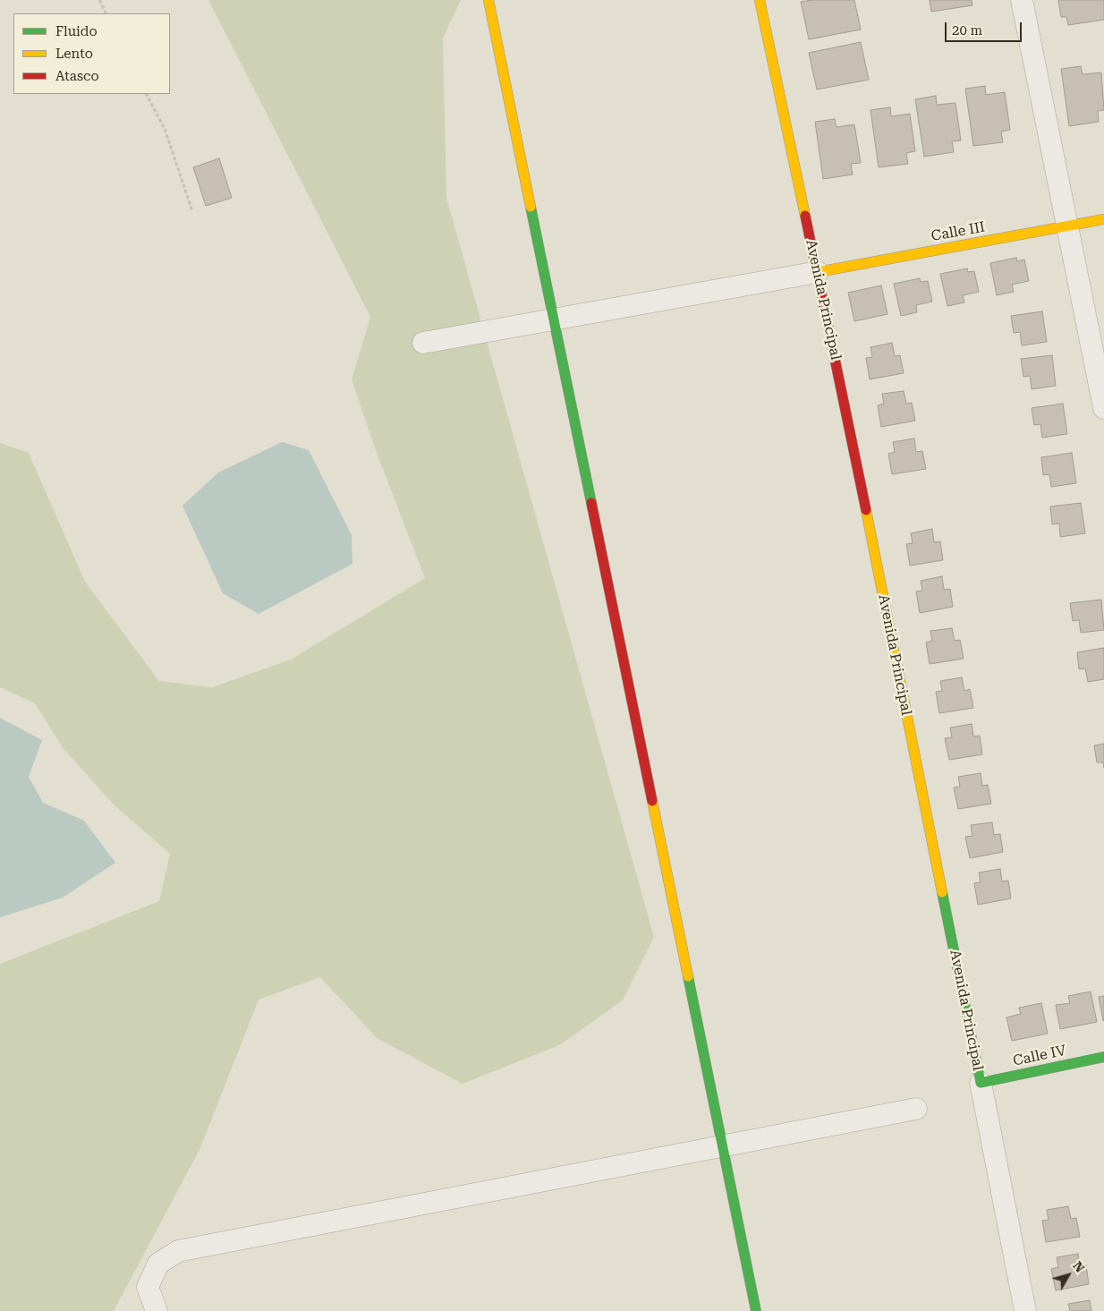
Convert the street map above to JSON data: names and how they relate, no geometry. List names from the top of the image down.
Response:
{
  "streets": {
    "street": ["Calle III", "Avenida Principal", "Calle IV"]
  },
  "crossings": [
    ["Calle III", "Avenida Principal"],
    ["Avenida Principal", "Calle IV"]
  ],
  "legend": ["Fluido", "Lento", "Atasco"],
  "scale_bar": "20 m",
  "north": "top right"
}
